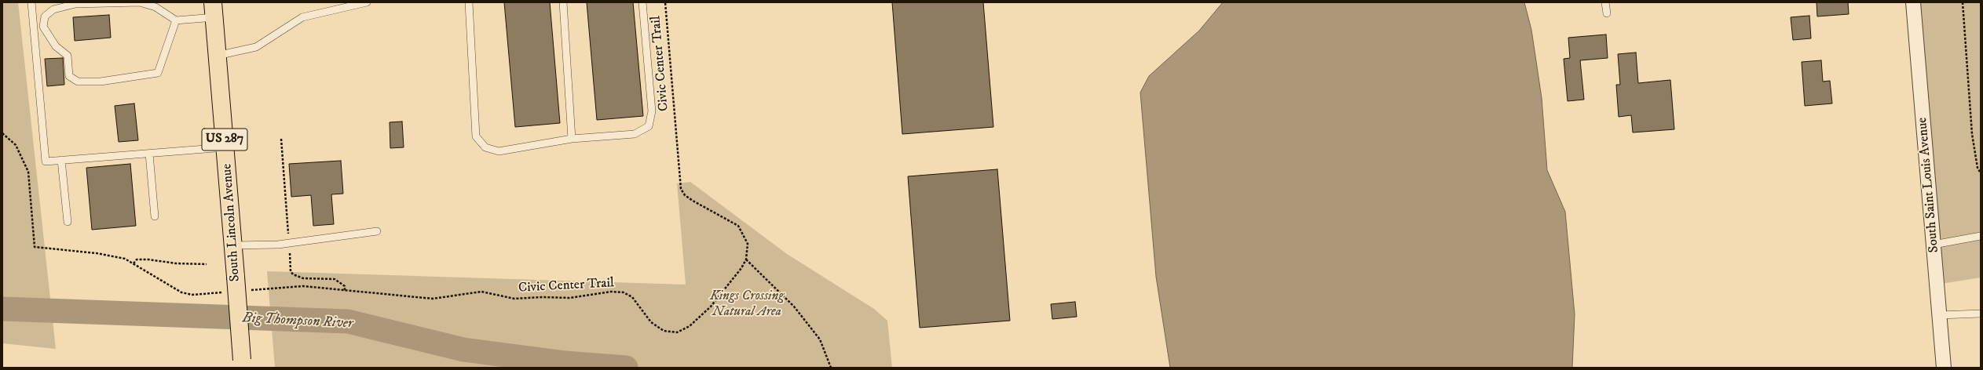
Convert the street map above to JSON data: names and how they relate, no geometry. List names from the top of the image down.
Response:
{
  "streets": {
    "highway": ["US 287", "South Lincoln Avenue"],
    "street": ["South Saint Louis Avenue"],
    "path": ["Civic Center Trail"]
  },
  "water": ["Big Thompson River"],
  "parks": ["Kings Crossing Natural Area"]
}
